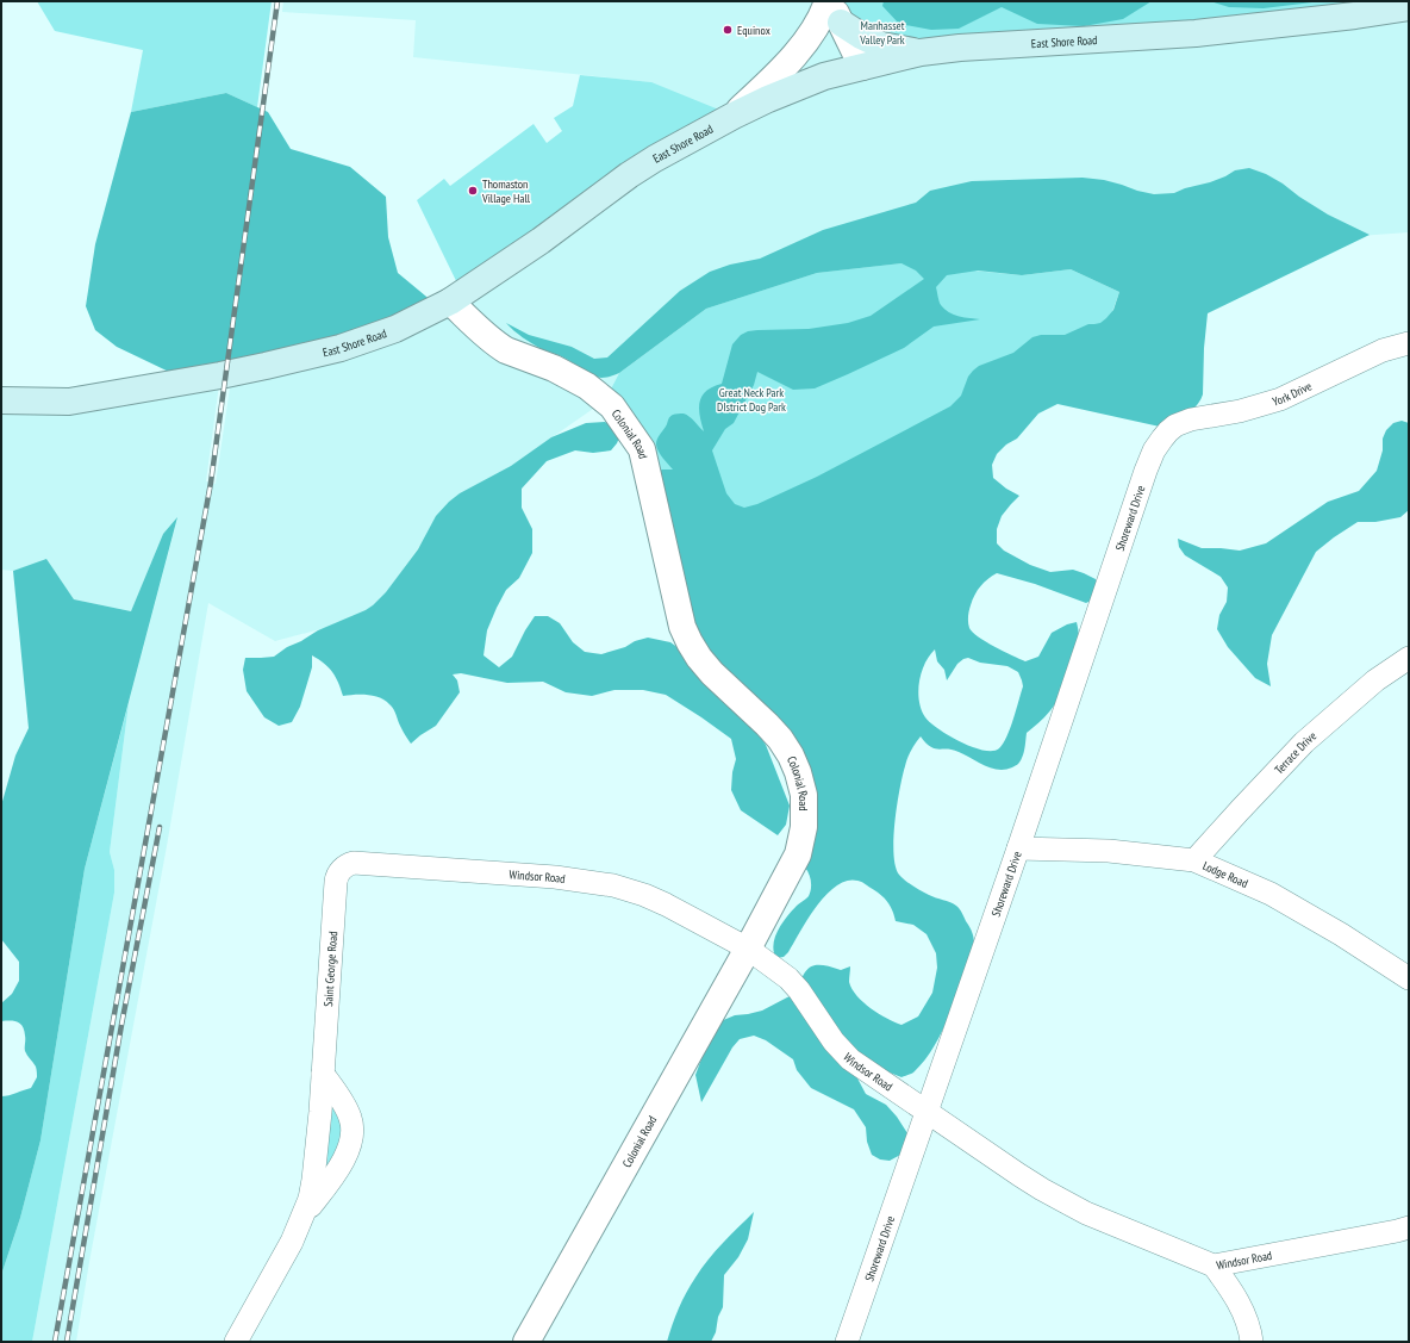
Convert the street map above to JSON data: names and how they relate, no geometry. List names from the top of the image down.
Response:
{
  "streets": {
    "main road": ["East Shore Road"],
    "street": [
      "York Drive",
      "Colonial Road",
      "Shoreward Drive",
      "Terrace Drive",
      "Lodge Road",
      "Windsor Road",
      "Saint George Road"
    ]
  },
  "crossings": [
    ["East Shore Road", "Colonial Road"],
    ["York Drive", "Shoreward Drive"],
    ["Colonial Road", "Windsor Road"],
    ["Shoreward Drive", "Lodge Road"],
    ["Shoreward Drive", "Windsor Road"],
    ["Terrace Drive", "Lodge Road"],
    ["Windsor Road", "Saint George Road"]
  ],
  "parks": ["Manhasset Valley Park", "Great Neck Park DIstrict Dog Park"],
  "places": ["Equinox", "Thomaston Village Hall"]
}
